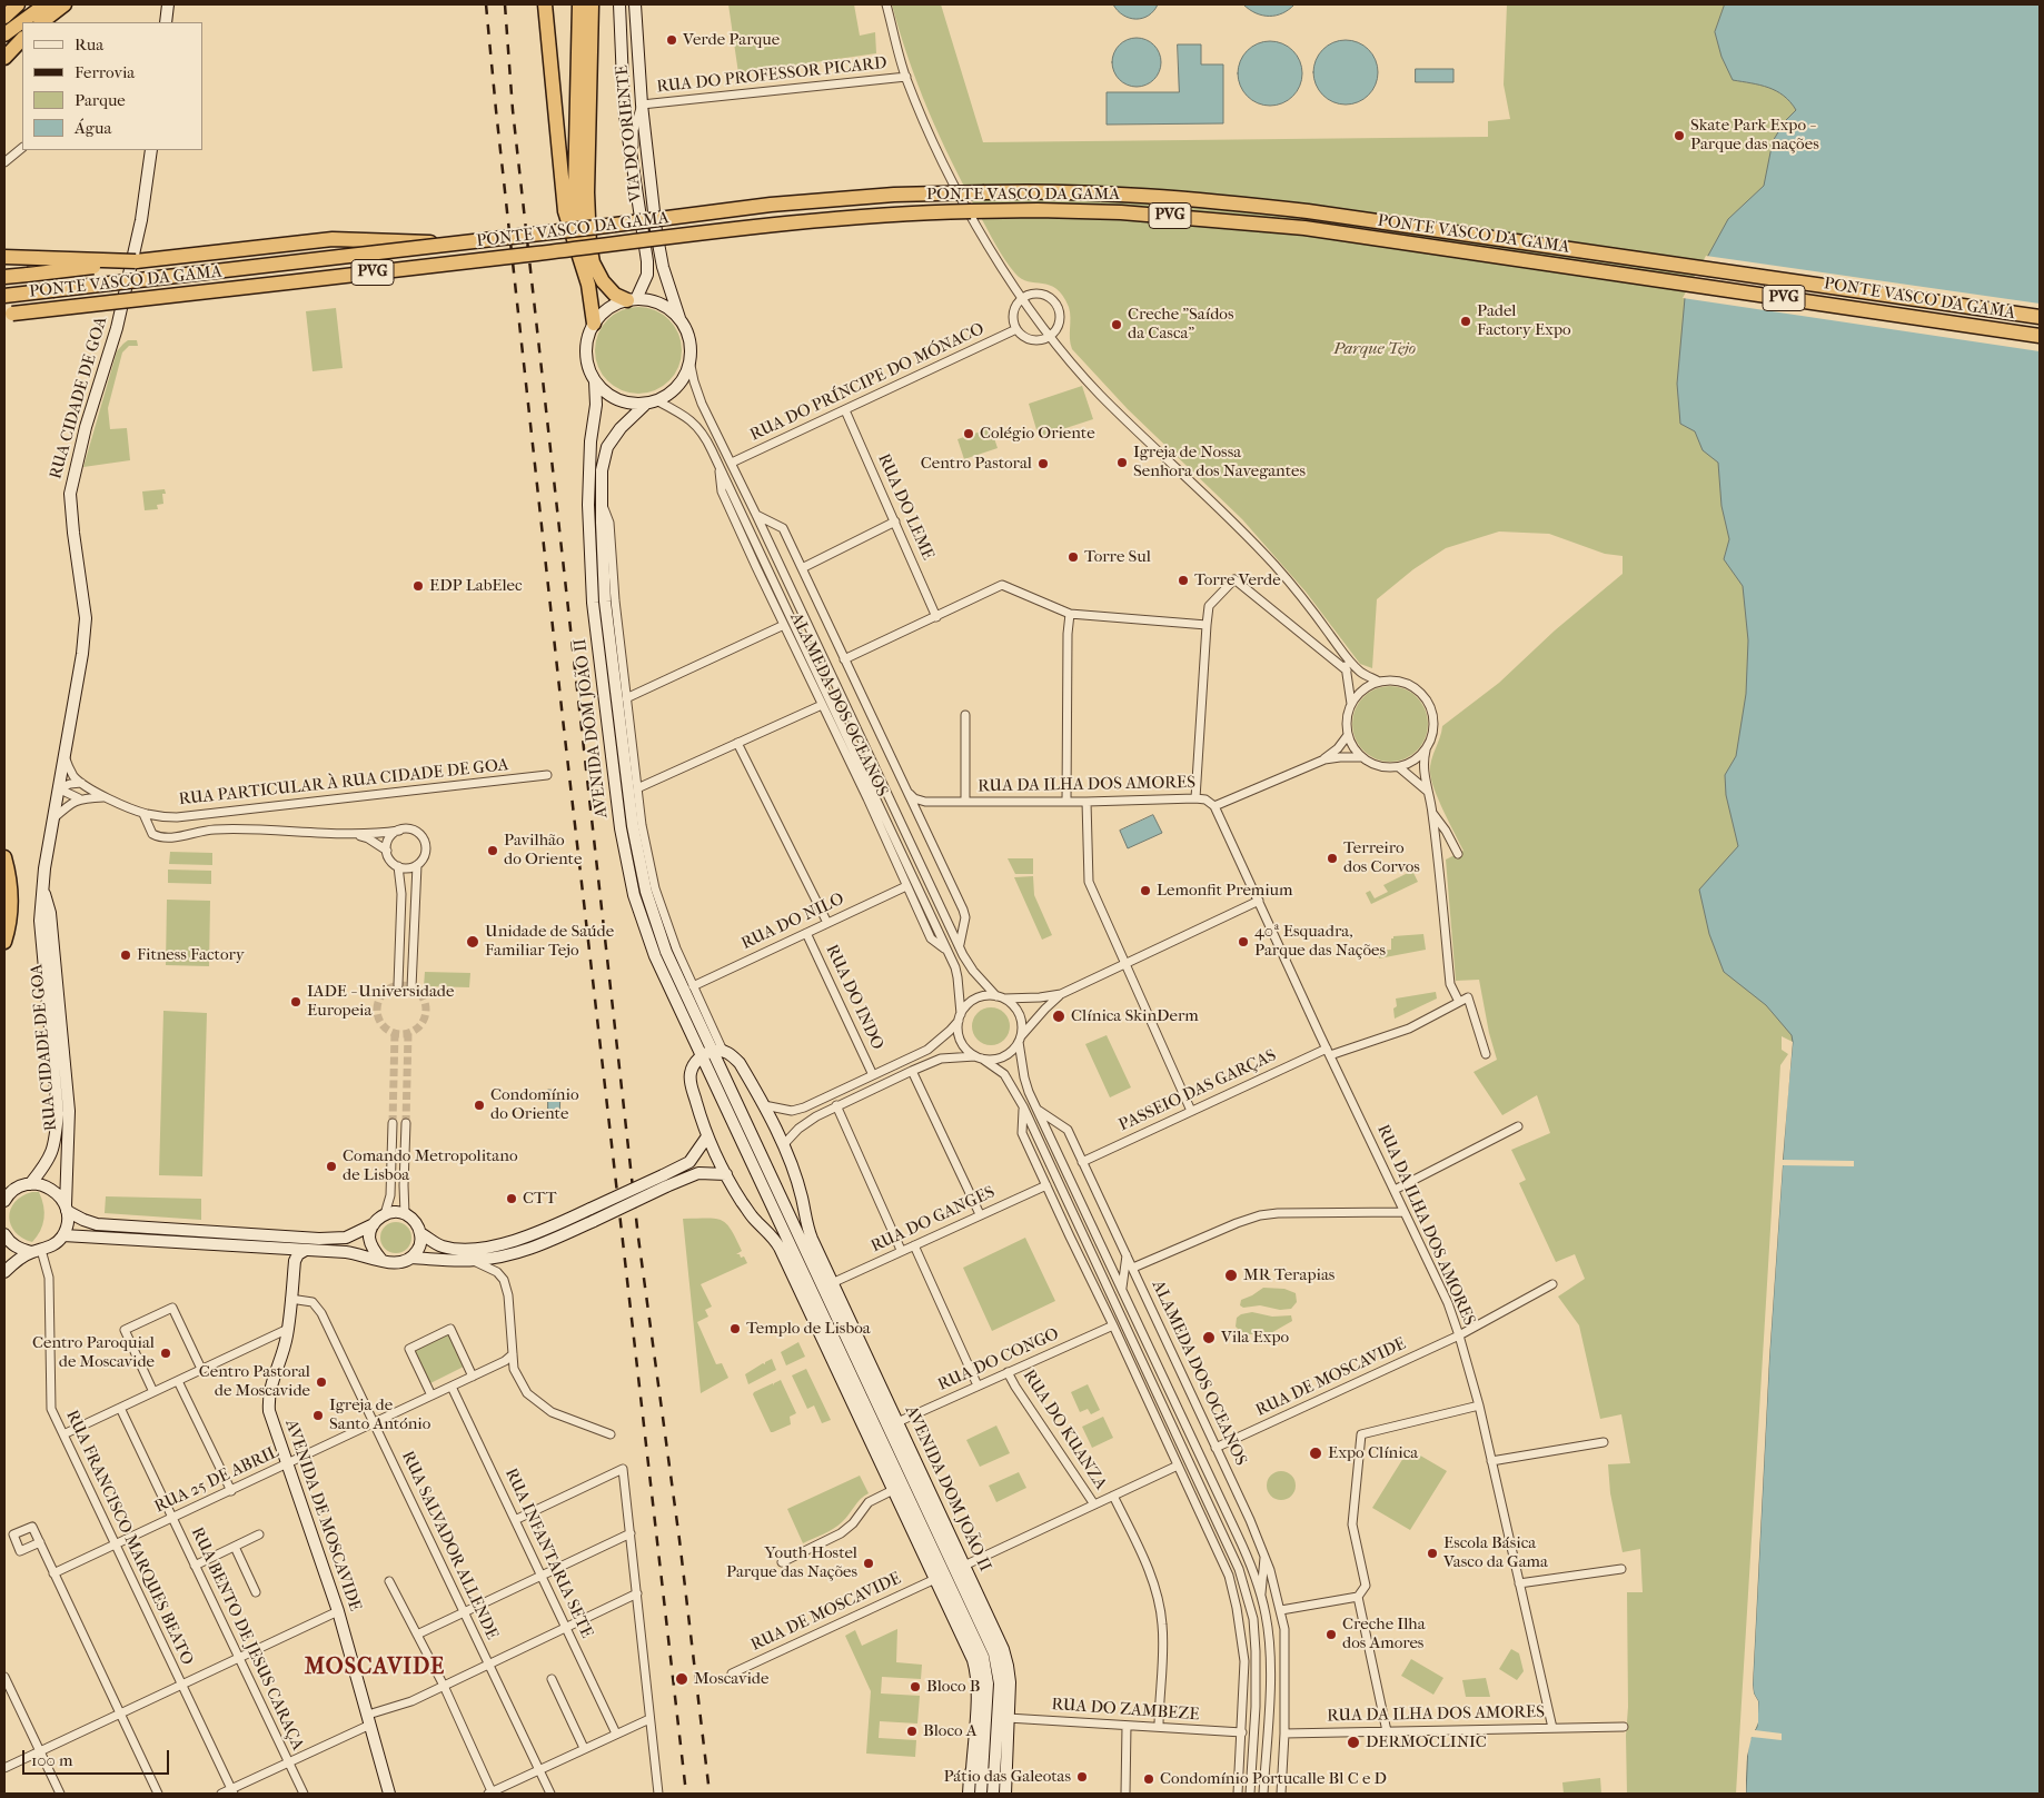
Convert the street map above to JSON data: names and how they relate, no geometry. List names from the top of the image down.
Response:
{
  "streets": {
    "highway": ["PONTE VASCO DA GAMA", "PVG"],
    "main road": [
      "VIA DO ORIENTE",
      "RUA CIDADE DE GOA",
      "AVENIDA DOM JOÃO II",
      "AVENIDA DE MOSCAVIDE"
    ],
    "street": [
      "RUA DO PROFESSOR PICARD",
      "RUA DO PRÍNCIPE DO MÓNACO",
      "RUA DO LEME",
      "ALAMEDA DOS OCEANOS",
      "RUA PARTICULAR À RUA CIDADE DE GOA",
      "RUA DA ILHA DOS AMORES",
      "RUA DO NILO",
      "RUA DO INDO",
      "PASSEIO DAS GARÇAS",
      "RUA DO GANGES",
      "RUA DO CONGO",
      "RUA DE MOSCAVIDE",
      "RUA DO KUANZA",
      "RUA 25 DE ABRIL",
      "RUA FRANCISCO MARQUES BEATO",
      "RUA SALVADOR ALLENDE",
      "RUA INFANTARIA SETE",
      "RUA BENTO DE JESUS CARAÇA",
      "RUA DO ZAMBEZE"
    ]
  },
  "crossings": [
    ["RUA DO PROFESSOR PICARD", "VIA DO ORIENTE"],
    ["VIA DO ORIENTE", "ALAMEDA DOS OCEANOS"],
    ["VIA DO ORIENTE", "AVENIDA DOM JOÃO II"],
    ["RUA DO PRÍNCIPE DO MÓNACO", "RUA DO LEME"],
    ["RUA DO PRÍNCIPE DO MÓNACO", "ALAMEDA DOS OCEANOS"],
    ["ALAMEDA DOS OCEANOS", "AVENIDA DOM JOÃO II"],
    ["ALAMEDA DOS OCEANOS", "RUA DA ILHA DOS AMORES"],
    ["ALAMEDA DOS OCEANOS", "RUA DO NILO"],
    ["ALAMEDA DOS OCEANOS", "PASSEIO DAS GARÇAS"],
    ["ALAMEDA DOS OCEANOS", "RUA DE MOSCAVIDE"],
    ["AVENIDA DOM JOÃO II", "RUA DO GANGES"],
    ["AVENIDA DOM JOÃO II", "RUA DO CONGO"],
    ["AVENIDA DOM JOÃO II", "RUA DO ZAMBEZE"],
    ["RUA DA ILHA DOS AMORES", "PASSEIO DAS GARÇAS"],
    ["RUA DA ILHA DOS AMORES", "RUA DE MOSCAVIDE"],
    ["RUA DO NILO", "RUA DO INDO"],
    ["RUA DO CONGO", "RUA DO KUANZA"],
    ["RUA 25 DE ABRIL", "AVENIDA DE MOSCAVIDE"],
    ["RUA 25 DE ABRIL", "RUA FRANCISCO MARQUES BEATO"],
    ["RUA 25 DE ABRIL", "RUA SALVADOR ALLENDE"],
    ["RUA 25 DE ABRIL", "RUA INFANTARIA SETE"],
    ["RUA 25 DE ABRIL", "RUA BENTO DE JESUS CARAÇA"],
    ["AVENIDA DE MOSCAVIDE", "RUA SALVADOR ALLENDE"]
  ],
  "districts": ["MOSCAVIDE"],
  "parks": ["Parque Tejo"],
  "places": [
    "Verde Parque",
    "Skate Park Expo - Parque das nações",
    "Padel Factory Expo",
    "Creche \"Saídos da Casca\"",
    "Colégio Oriente",
    "Igreja de Nossa Senhora dos Navegantes",
    "Centro Pastoral",
    "Torre Sul",
    "Torre Verde",
    "EDP LabElec",
    "Pavilhão do Oriente",
    "Terreiro dos Corvos",
    "Lemonfit Premium",
    "Unidade de Saúde Familiar Tejo",
    "40ª Esquadra, Parque das Nações",
    "Fitness Factory",
    "IADE - Universidade Europeia",
    "Clínica SkinDerm",
    "Condomínio do Oriente",
    "Comando Metropolitano de Lisboa",
    "CTT",
    "MR Terapias",
    "Templo de Lisboa",
    "Vila Expo",
    "Centro Paroquial de Moscavide",
    "Centro Pastoral de Moscavide",
    "Igreja de Santo António",
    "Expo Clínica",
    "Escola Básica Vasco da Gama",
    "Youth Hostel Parque das Nações",
    "Creche Ilha dos Amores",
    "Moscavide",
    "Bloco B",
    "Bloco A",
    "DERMOCLINIC",
    "Pátio das Galeotas",
    "Condomínio Portucalle Bl C e D"
  ],
  "legend": [
    "Rua",
    "Ferrovia",
    "Parque",
    "Água"
  ],
  "scale_bar": "100 m"
}
